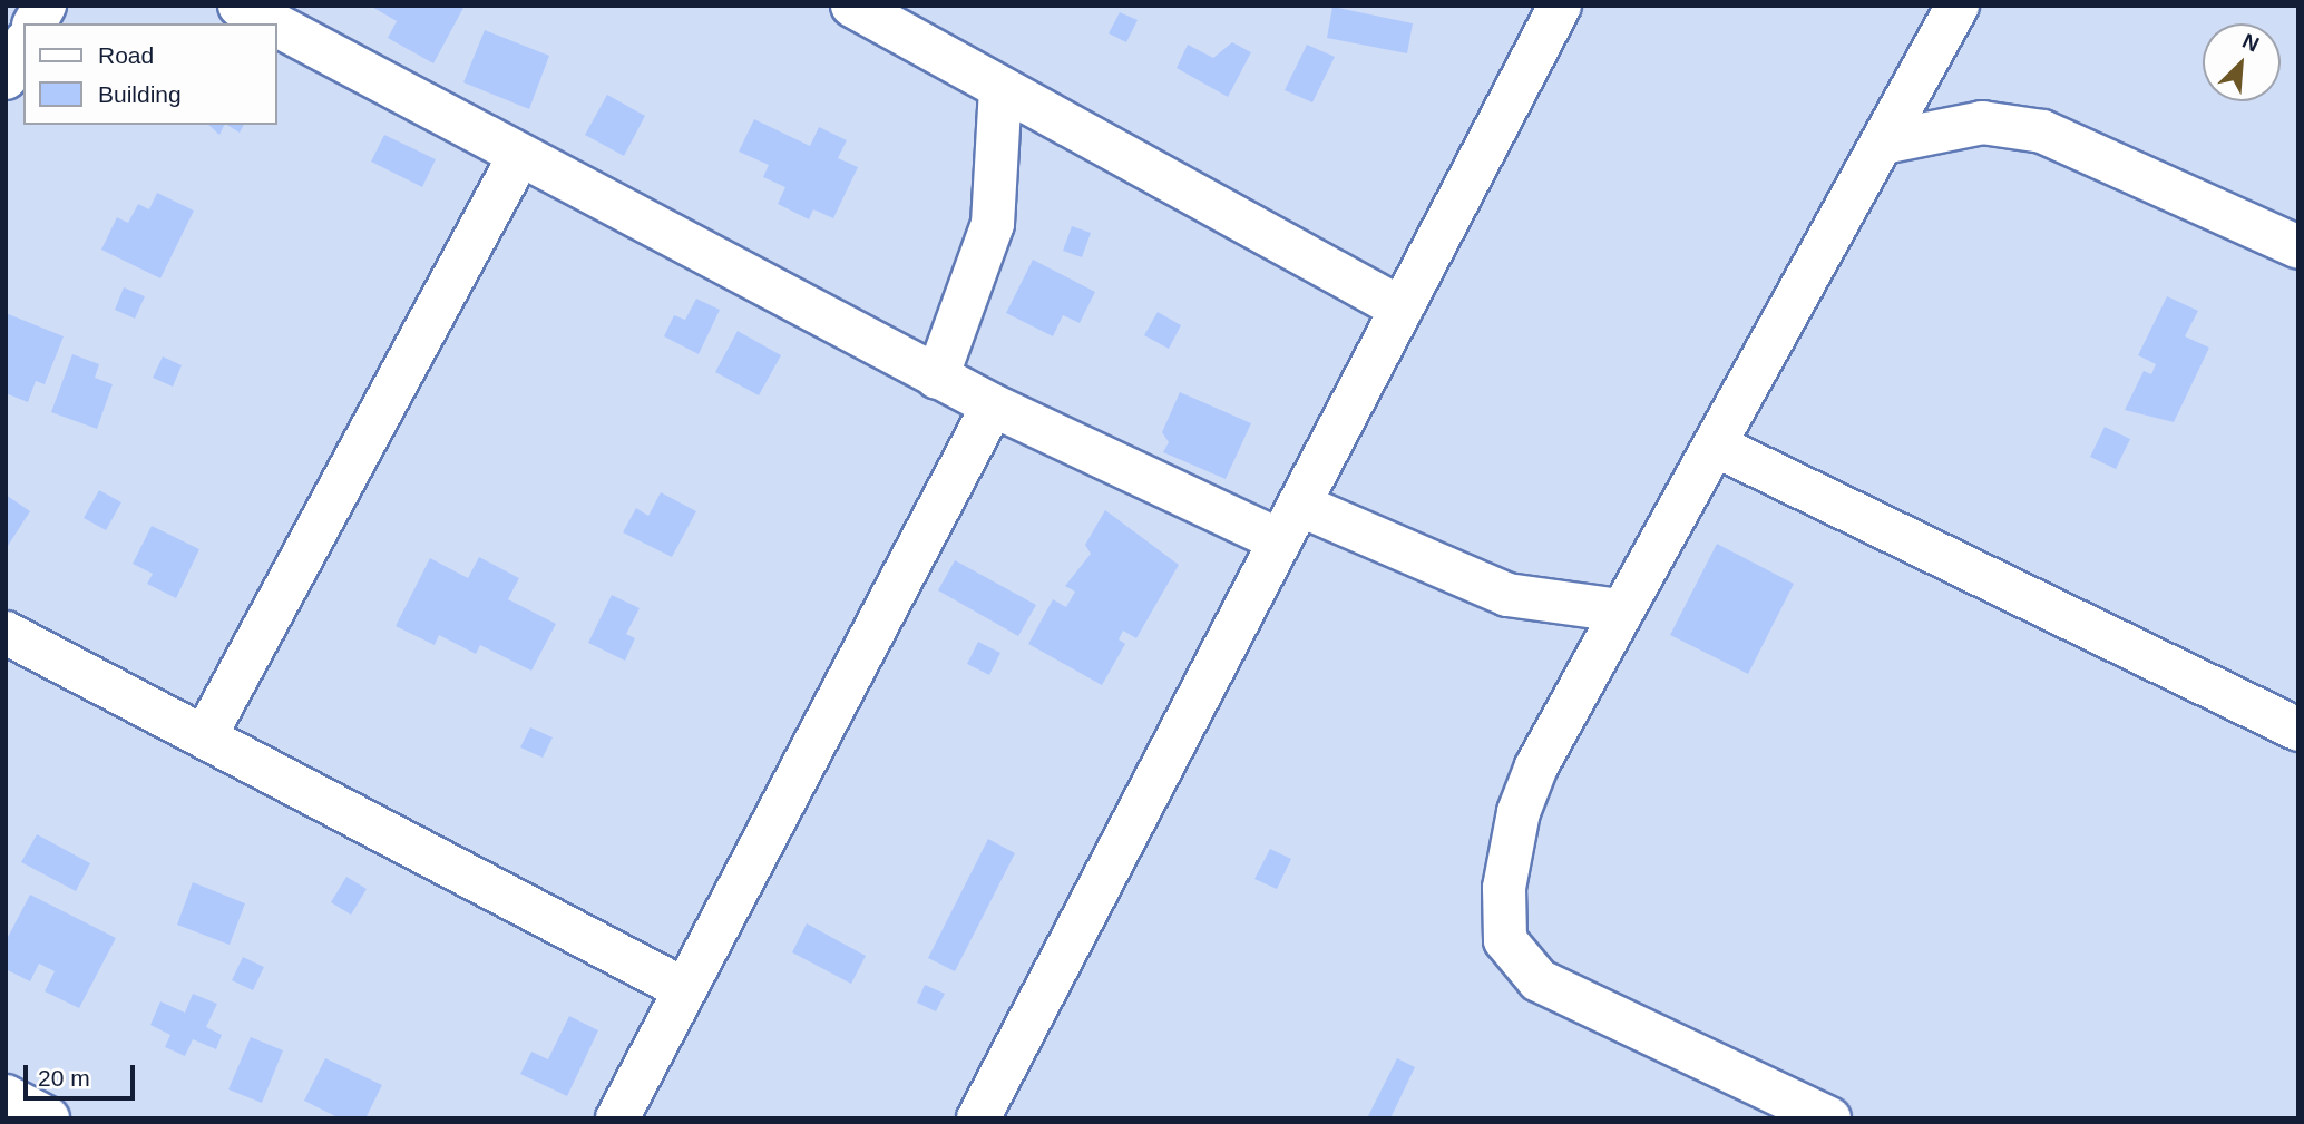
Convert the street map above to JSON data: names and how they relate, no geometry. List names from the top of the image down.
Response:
{
  "legend": ["Road", "Building"],
  "scale_bar": "20 m",
  "north": "top right"
}
